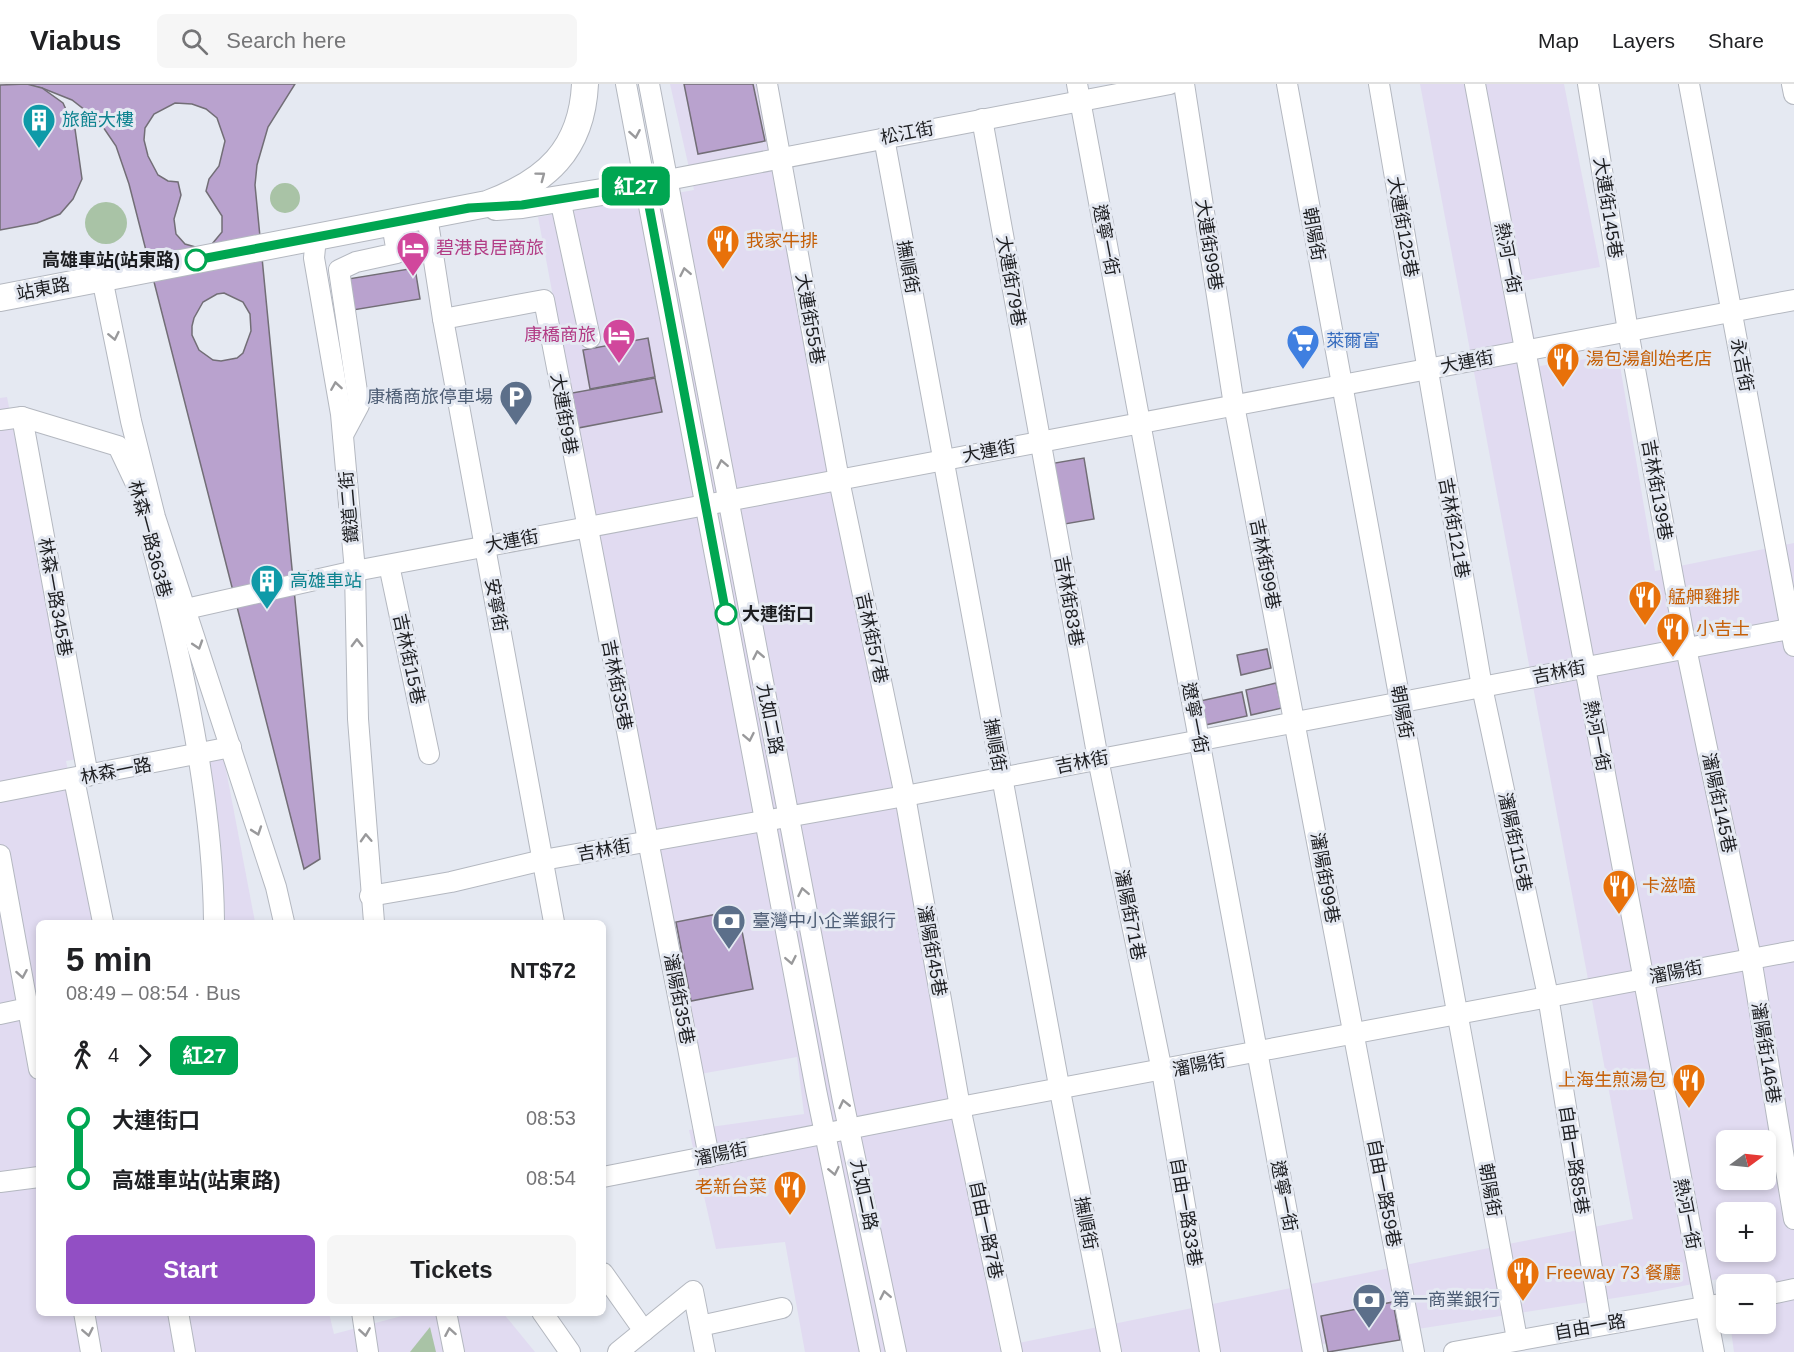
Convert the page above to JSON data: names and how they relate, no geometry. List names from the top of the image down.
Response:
{
  "streets": {
    "main road": ["站東路"],
    "street": [
      "松江街",
      "大連街145巷",
      "大連街125巷",
      "朝陽街",
      "遼寧一街",
      "大連街99巷",
      "熱河一街",
      "撫順街",
      "大連街79巷",
      "大連街55巷",
      "大連街",
      "永吉街",
      "大連街9巷",
      "吉林街139巷",
      "鐵道二街",
      "吉林街121巷",
      "林森一路363巷",
      "吉林街99巷",
      "林森一路345巷",
      "吉林街83巷",
      "安寧街",
      "吉林街57巷",
      "吉林街15巷",
      "吉林街",
      "吉林街35巷",
      "九如二路",
      "林森一路",
      "瀋陽街145巷",
      "瀋陽街115巷",
      "瀋陽街99巷",
      "瀋陽街71巷",
      "瀋陽街45巷",
      "瀋陽街",
      "瀋陽街35巷",
      "瀋陽街146巷",
      "自由一路85巷",
      "自由一路59巷",
      "自由一路33巷",
      "自由一路7巷",
      "自由一路"
    ]
  },
  "crossings": [
    ["松江街", "遼寧一街"],
    ["松江街", "撫順街"],
    ["松江街", "大連街79巷"],
    ["松江街", "大連街55巷"],
    ["松江街", "九如二路"],
    ["大連街145巷", "大連街"],
    ["大連街145巷", "吉林街139巷"],
    ["大連街125巷", "大連街"],
    ["大連街125巷", "吉林街121巷"],
    ["朝陽街", "大連街"],
    ["朝陽街", "吉林街"],
    ["朝陽街", "瀋陽街"],
    ["朝陽街", "自由一路"],
    ["遼寧一街", "大連街"],
    ["遼寧一街", "吉林街"],
    ["遼寧一街", "瀋陽街"],
    ["大連街99巷", "大連街"],
    ["大連街99巷", "吉林街99巷"],
    ["熱河一街", "大連街"],
    ["熱河一街", "吉林街"],
    ["熱河一街", "瀋陽街"],
    ["熱河一街", "自由一路"],
    ["撫順街", "大連街"],
    ["撫順街", "吉林街"],
    ["撫順街", "瀋陽街"],
    ["大連街79巷", "大連街"],
    ["大連街79巷", "吉林街83巷"],
    ["站東路", "鐵道二街"],
    ["站東路", "安寧街"],
    ["大連街55巷", "大連街"],
    ["大連街55巷", "吉林街57巷"],
    ["大連街", "永吉街"],
    ["大連街", "大連街9巷"],
    ["大連街", "吉林街139巷"],
    ["大連街", "鐵道二街"],
    ["大連街", "吉林街121巷"],
    ["大連街", "吉林街99巷"],
    ["大連街", "吉林街83巷"],
    ["大連街", "安寧街"],
    ["大連街", "吉林街57巷"],
    ["大連街", "吉林街15巷"],
    ["大連街", "吉林街35巷"],
    ["大連街", "九如二路"],
    ["永吉街", "吉林街"],
    ["大連街9巷", "安寧街"],
    ["大連街9巷", "吉林街35巷"],
    ["吉林街139巷", "吉林街"],
    ["吉林街139巷", "瀋陽街145巷"],
    ["鐵道二街", "吉林街"],
    ["吉林街121巷", "吉林街"],
    ["吉林街121巷", "瀋陽街115巷"],
    ["林森一路363巷", "林森一路345巷"],
    ["林森一路363巷", "林森一路"],
    ["吉林街99巷", "吉林街"],
    ["吉林街99巷", "瀋陽街99巷"],
    ["林森一路345巷", "林森一路"],
    ["吉林街83巷", "吉林街"],
    ["吉林街83巷", "瀋陽街71巷"],
    ["安寧街", "吉林街"],
    ["吉林街57巷", "吉林街"],
    ["吉林街57巷", "瀋陽街45巷"],
    ["吉林街", "吉林街35巷"],
    ["吉林街", "九如二路"],
    ["吉林街", "瀋陽街145巷"],
    ["吉林街", "瀋陽街115巷"],
    ["吉林街", "瀋陽街99巷"],
    ["吉林街", "瀋陽街71巷"],
    ["吉林街", "瀋陽街45巷"],
    ["吉林街", "瀋陽街35巷"],
    ["吉林街35巷", "瀋陽街35巷"],
    ["九如二路", "瀋陽街"],
    ["瀋陽街145巷", "瀋陽街"],
    ["瀋陽街145巷", "瀋陽街146巷"],
    ["瀋陽街115巷", "瀋陽街"],
    ["瀋陽街115巷", "自由一路85巷"],
    ["瀋陽街99巷", "瀋陽街"],
    ["瀋陽街99巷", "自由一路59巷"],
    ["瀋陽街71巷", "瀋陽街"],
    ["瀋陽街71巷", "自由一路33巷"],
    ["瀋陽街45巷", "瀋陽街"],
    ["瀋陽街45巷", "自由一路7巷"],
    ["瀋陽街", "瀋陽街35巷"],
    ["瀋陽街", "瀋陽街146巷"],
    ["瀋陽街", "自由一路85巷"],
    ["瀋陽街", "自由一路59巷"],
    ["瀋陽街", "自由一路33巷"],
    ["瀋陽街", "自由一路7巷"],
    ["自由一路85巷", "自由一路"]
  ],
  "places": {
    "building": ["旅館大樓", "高雄車站"],
    "other": ["高雄車站(站東路)", "大連街口"],
    "restaurant": [
      "我家牛排",
      "湯包湯創始老店",
      "艋舺雞排",
      "小吉士",
      "卡滋嗑",
      "上海生煎湯包",
      "老新台菜",
      "Freeway 73 餐廳"
    ],
    "hotel": ["碧港良居商旅", "康橋商旅"],
    "supermarket": ["萊爾富"],
    "parking": ["康橋商旅停車場"],
    "bank": ["臺灣中小企業銀行", "第一商業銀行"]
  },
  "lines": ["bus line 紅27"],
  "north": "right",
  "page": {
    "header": "Viabus",
    "search": "Search here",
    "nav": ["Map", "Layers", "Share"],
    "on_map": "紅27",
    "heading": ["5 min", "08:49 – 08:54 · Bus", "NT$72"],
    "legs": ["4", "紅27"],
    "list": [
      {
        "name": "大連街口",
        "value": "08:53"
      },
      {
        "name": "高雄車站(站東路)",
        "value": "08:54"
      }
    ],
    "map_buttons": ["+", "−"],
    "buttons": ["Start", "Tickets"]
  }
}
